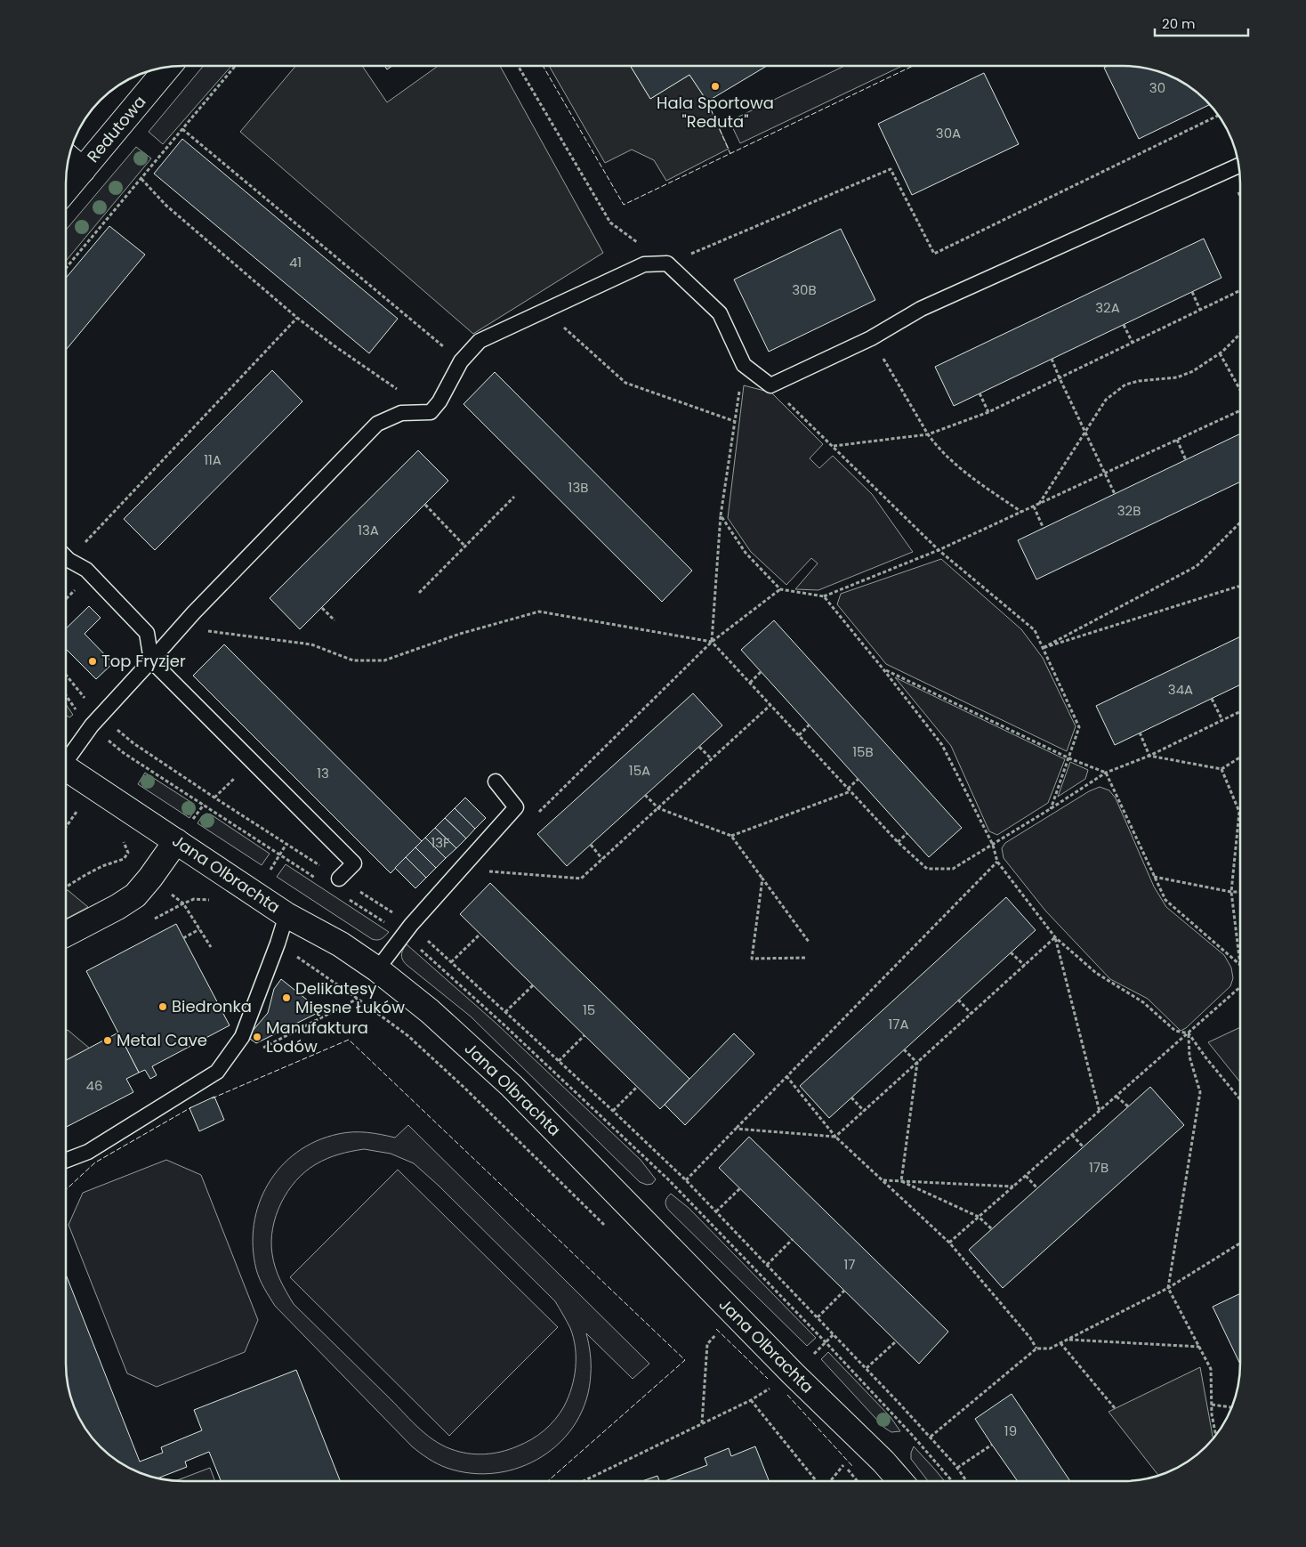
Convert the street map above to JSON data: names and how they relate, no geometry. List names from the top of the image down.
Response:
{
  "streets": {
    "street": ["Redutowa", "Jana Olbrachta"]
  },
  "places": [
    "Hala Sportowa \"Reduta\"",
    "Top Fryzjer",
    "Delikatesy Mięsne Łuków",
    "Biedronka",
    "Manufaktura Lodów",
    "Metal Cave"
  ],
  "house_numbers": [
    "30",
    "30A",
    "41",
    "30B",
    "32A",
    "11A",
    "13B",
    "32B",
    "13A",
    "34A",
    "15B",
    "15A",
    "13",
    "13F",
    "15",
    "17A",
    "46",
    "17B",
    "17",
    "19"
  ],
  "scale_bar": "20 m"
}
